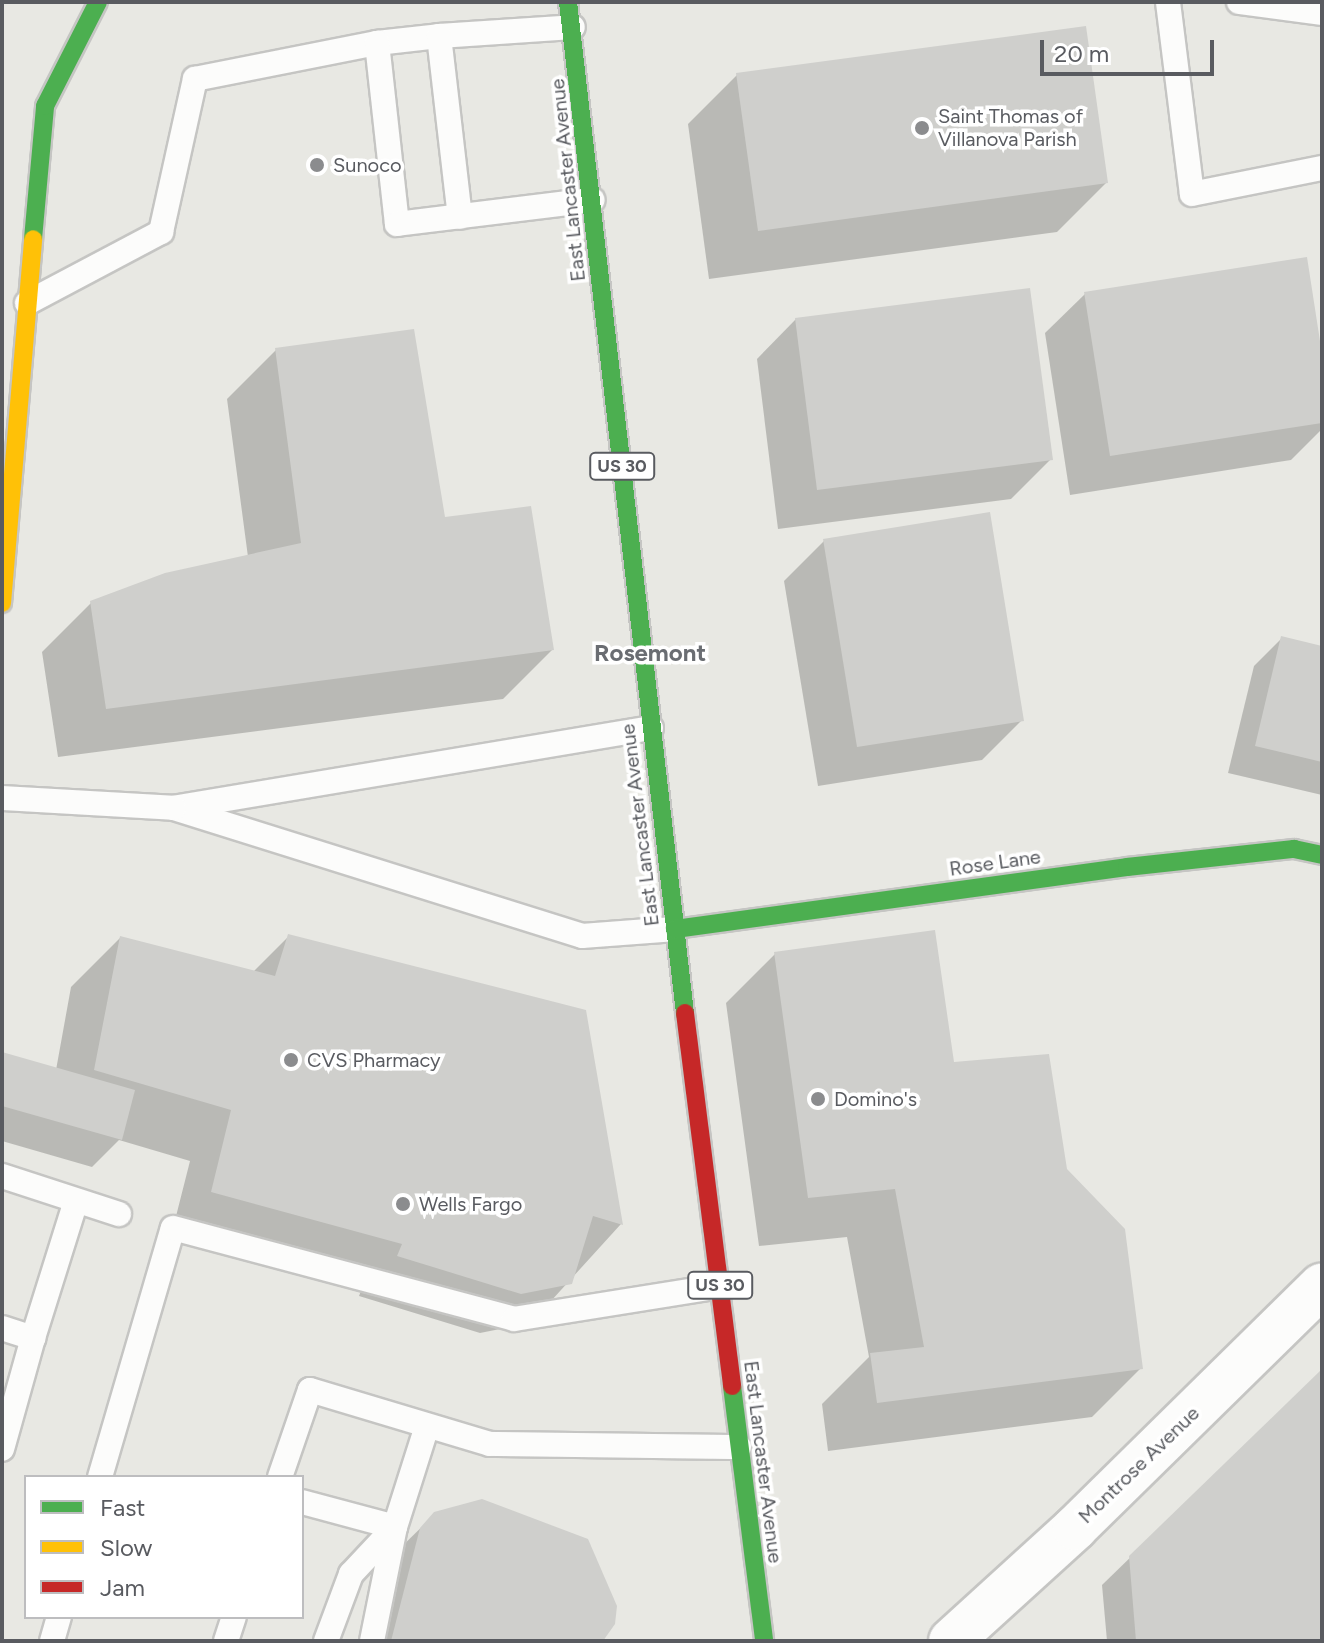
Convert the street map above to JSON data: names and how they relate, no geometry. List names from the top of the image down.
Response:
{
  "streets": {
    "main road": ["East Lancaster Avenue", "US 30", "Rose Lane"],
    "street": ["Montrose Avenue"]
  },
  "crossings": [
    ["East Lancaster Avenue", "Rose Lane"]
  ],
  "districts": ["Rosemont"],
  "places": [
    "Saint Thomas of Villanova Parish",
    "Sunoco",
    "CVS Pharmacy",
    "Domino's",
    "Wells Fargo"
  ],
  "legend": ["Fast", "Slow", "Jam"],
  "scale_bar": "20 m"
}
